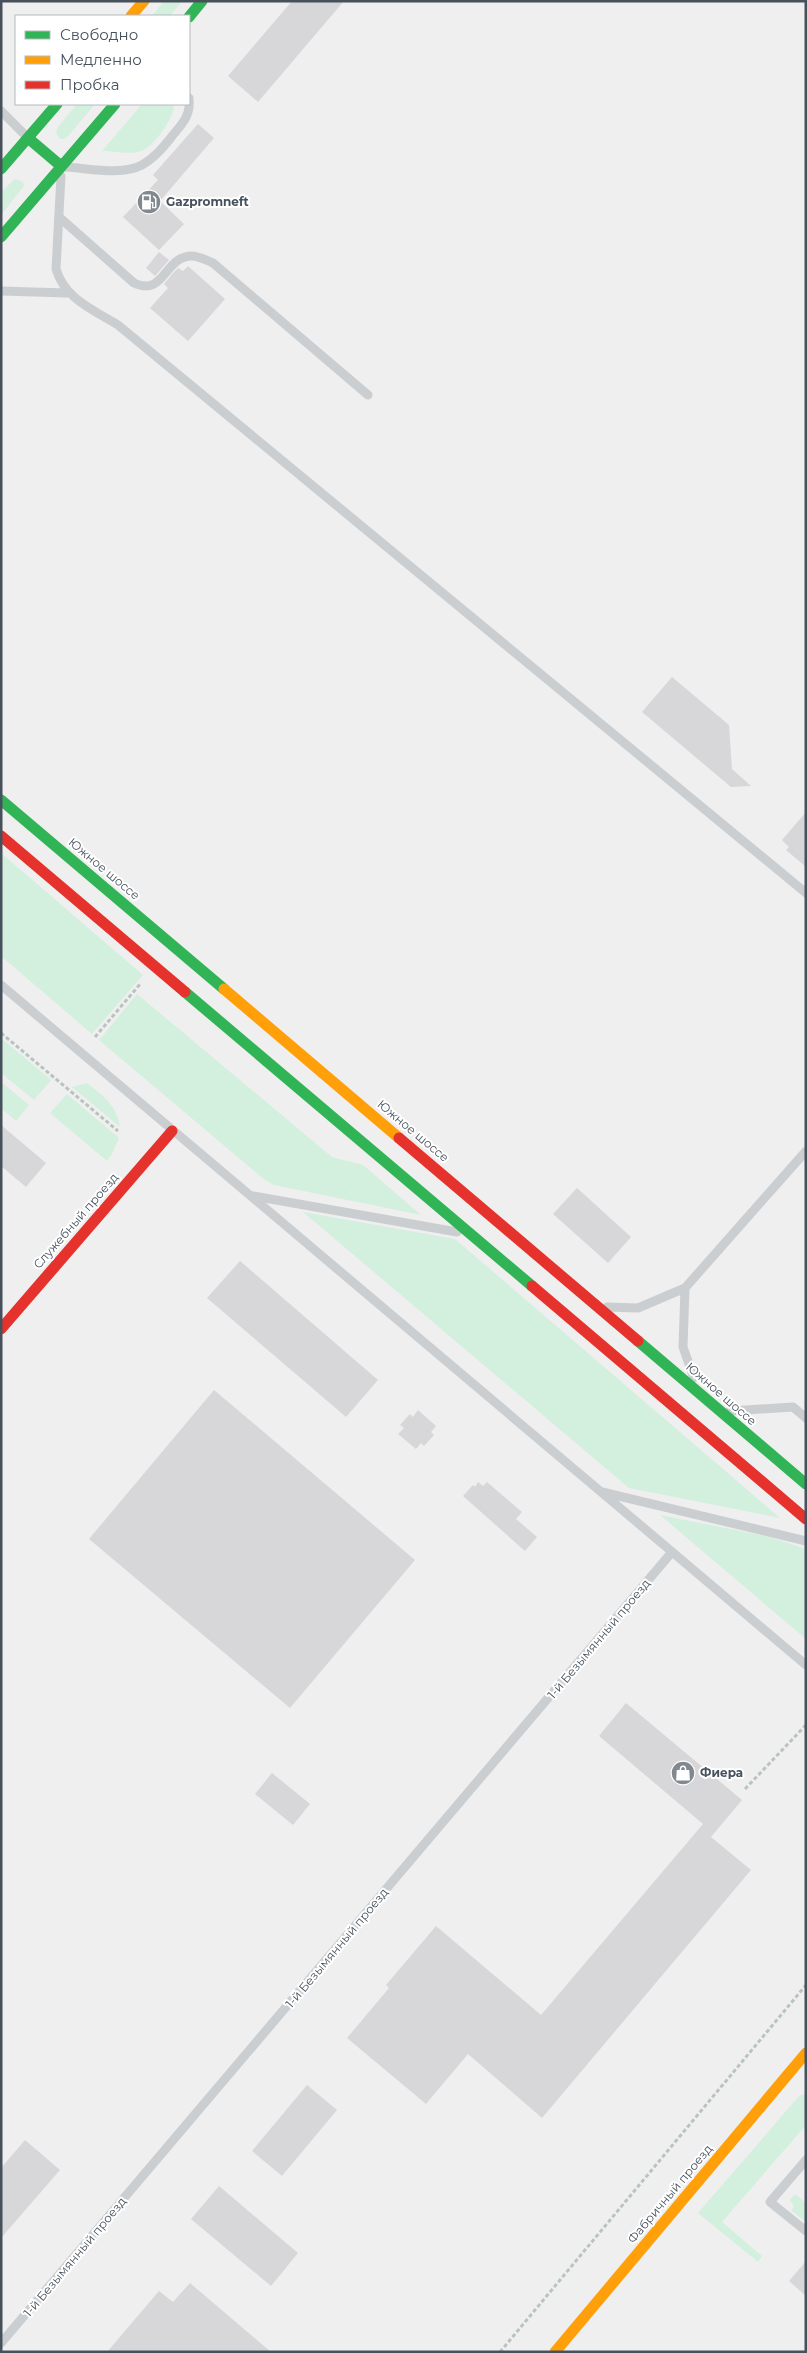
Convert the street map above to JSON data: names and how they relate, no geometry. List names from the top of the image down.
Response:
{
  "streets": {
    "main road": ["Южное шоссе", "Служебный проезд", "Фабричный проезд"],
    "lane": ["1-й Безымянный проезд"]
  },
  "places": {
    "fuel station": ["Gazpromneft"],
    "shop": ["Фиера"]
  },
  "legend": ["Свободно", "Медленно", "Пробка"]
}
